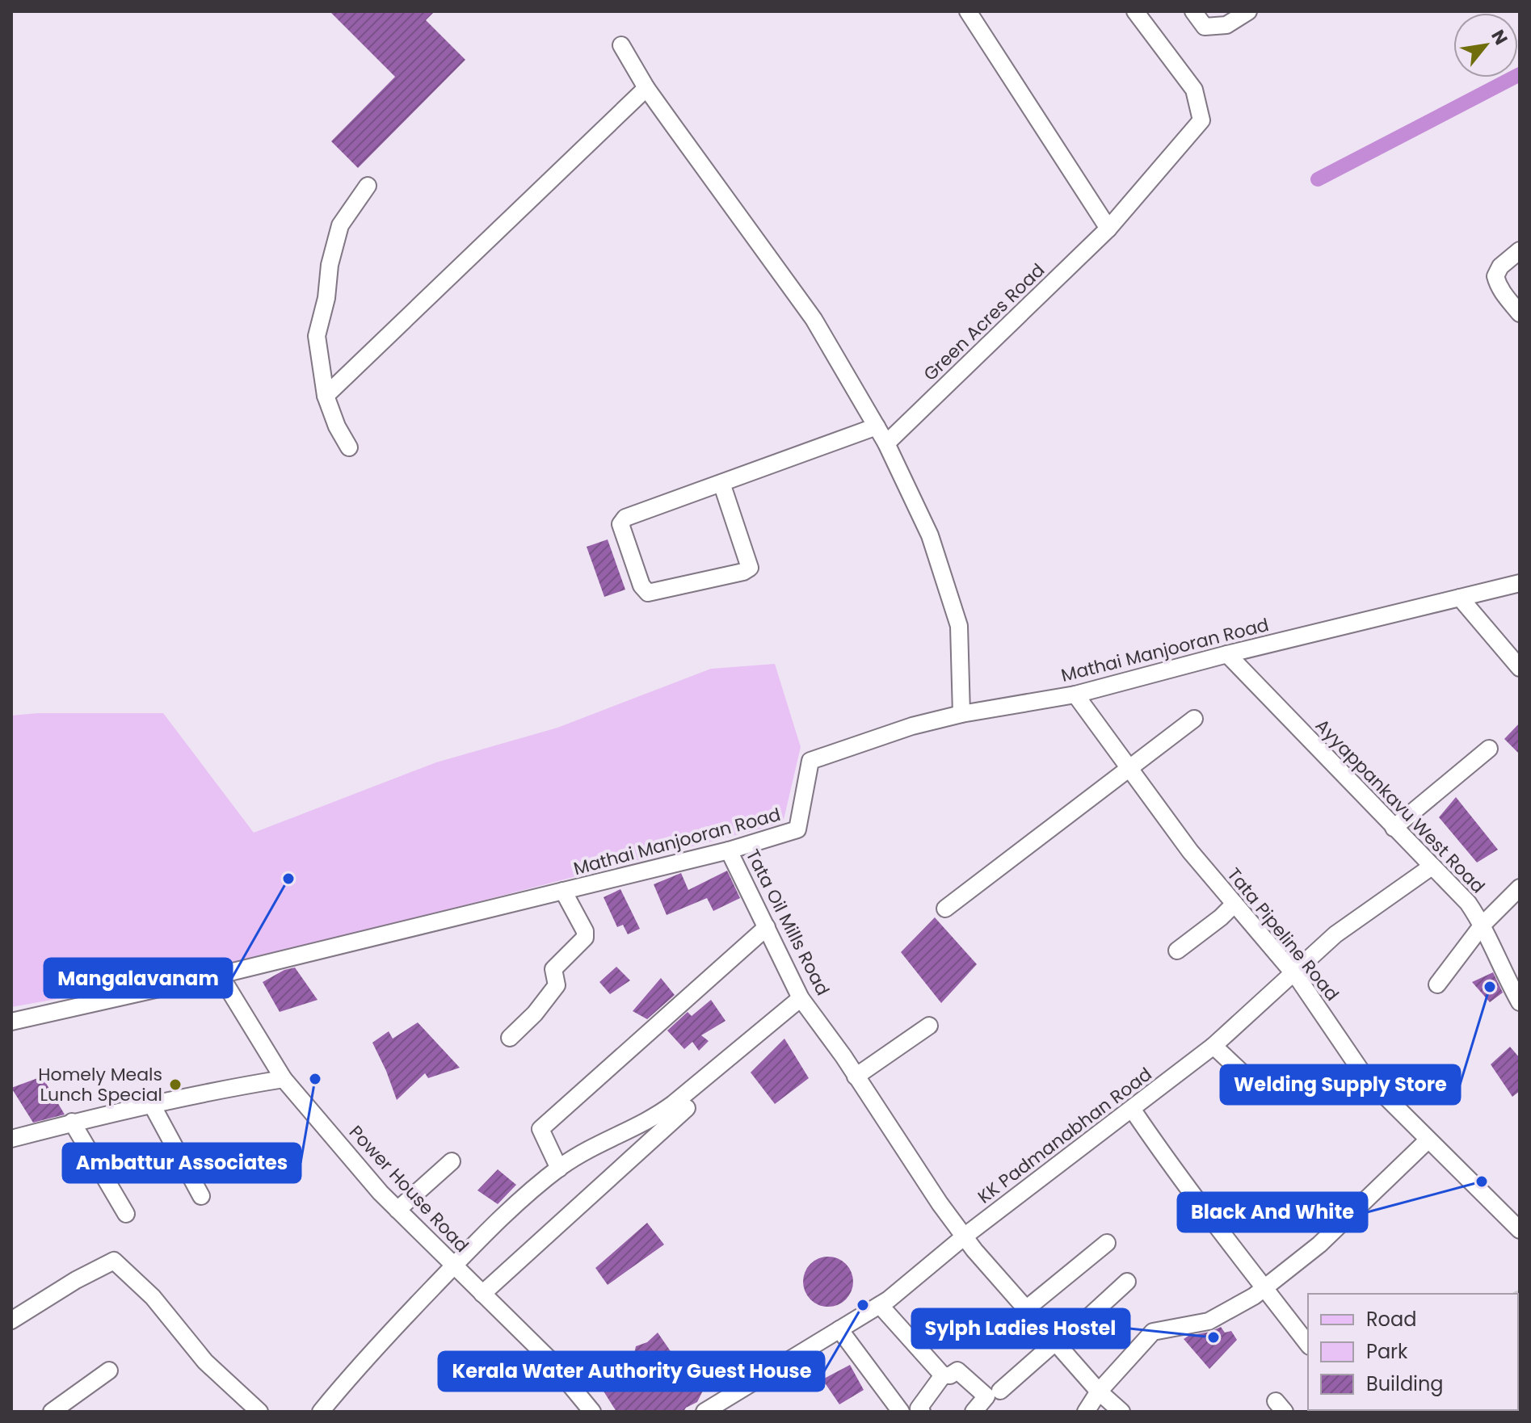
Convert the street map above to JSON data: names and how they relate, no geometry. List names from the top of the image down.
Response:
{
  "streets": {
    "street": [
      "Green Acres Road",
      "Mathai Manjooran Road",
      "Ayyappankavu West Road",
      "Tata Oil Mills Road",
      "Tata Pipeline Road",
      "KK Padmanabhan Road",
      "Power House Road"
    ]
  },
  "crossings": [
    ["Mathai Manjooran Road", "Ayyappankavu West Road"],
    ["Mathai Manjooran Road", "Tata Oil Mills Road"],
    ["Mathai Manjooran Road", "Tata Pipeline Road"],
    ["Mathai Manjooran Road", "Power House Road"],
    ["Ayyappankavu West Road", "KK Padmanabhan Road"],
    ["Tata Oil Mills Road", "KK Padmanabhan Road"],
    ["Tata Pipeline Road", "KK Padmanabhan Road"]
  ],
  "places": [
    "Mangalavanam",
    "Welding Supply Store",
    "Ambattur Associates",
    "Homely Meals Lunch Special",
    "Black And White",
    "Kerala Water Authority Guest House",
    "Sylph Ladies Hostel"
  ],
  "legend": ["Road", "Park", "Building"],
  "north": "top right"
}
